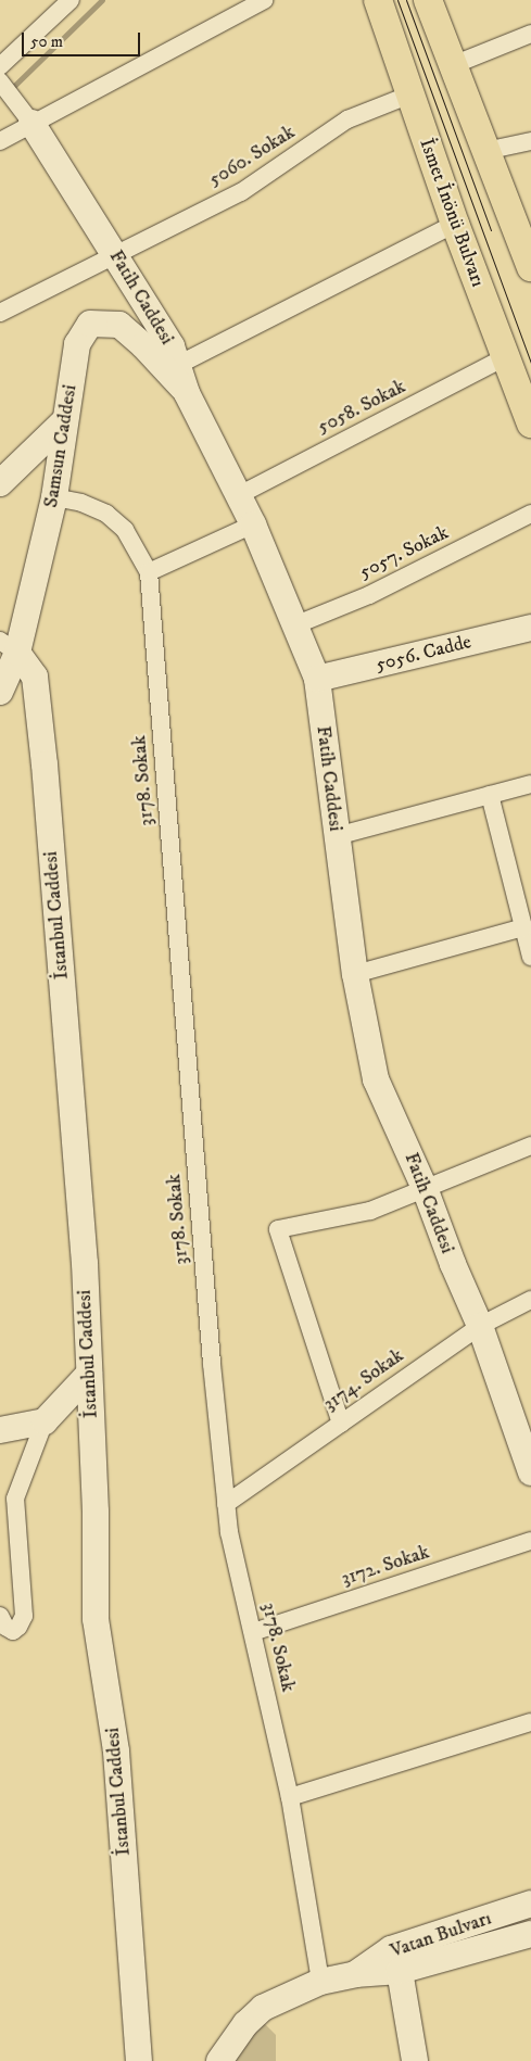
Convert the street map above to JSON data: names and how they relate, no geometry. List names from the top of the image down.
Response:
{
  "streets": {
    "main road": ["İsmet İnönü Bulvarı"],
    "street": [
      "5060. Sokak",
      "Fatih Caddesi",
      "5058. Sokak",
      "Samsun Caddesi",
      "5057. Sokak",
      "5056. Cadde",
      "3178. Sokak",
      "İstanbul Caddesi",
      "3174. Sokak",
      "3172. Sokak",
      "Vatan Bulvarı"
    ]
  },
  "crossings": [
    ["5060. Sokak", "İsmet İnönü Bulvarı"],
    ["5060. Sokak", "Fatih Caddesi"],
    ["İsmet İnönü Bulvarı", "5058. Sokak"],
    ["Fatih Caddesi", "5058. Sokak"],
    ["Fatih Caddesi", "Samsun Caddesi"],
    ["Fatih Caddesi", "5057. Sokak"],
    ["Fatih Caddesi", "5056. Cadde"],
    ["Fatih Caddesi", "3174. Sokak"],
    ["Samsun Caddesi", "3178. Sokak"],
    ["Samsun Caddesi", "İstanbul Caddesi"],
    ["3178. Sokak", "3174. Sokak"],
    ["3178. Sokak", "3172. Sokak"],
    ["3178. Sokak", "Vatan Bulvarı"]
  ],
  "scale_bar": "50 m"
}
